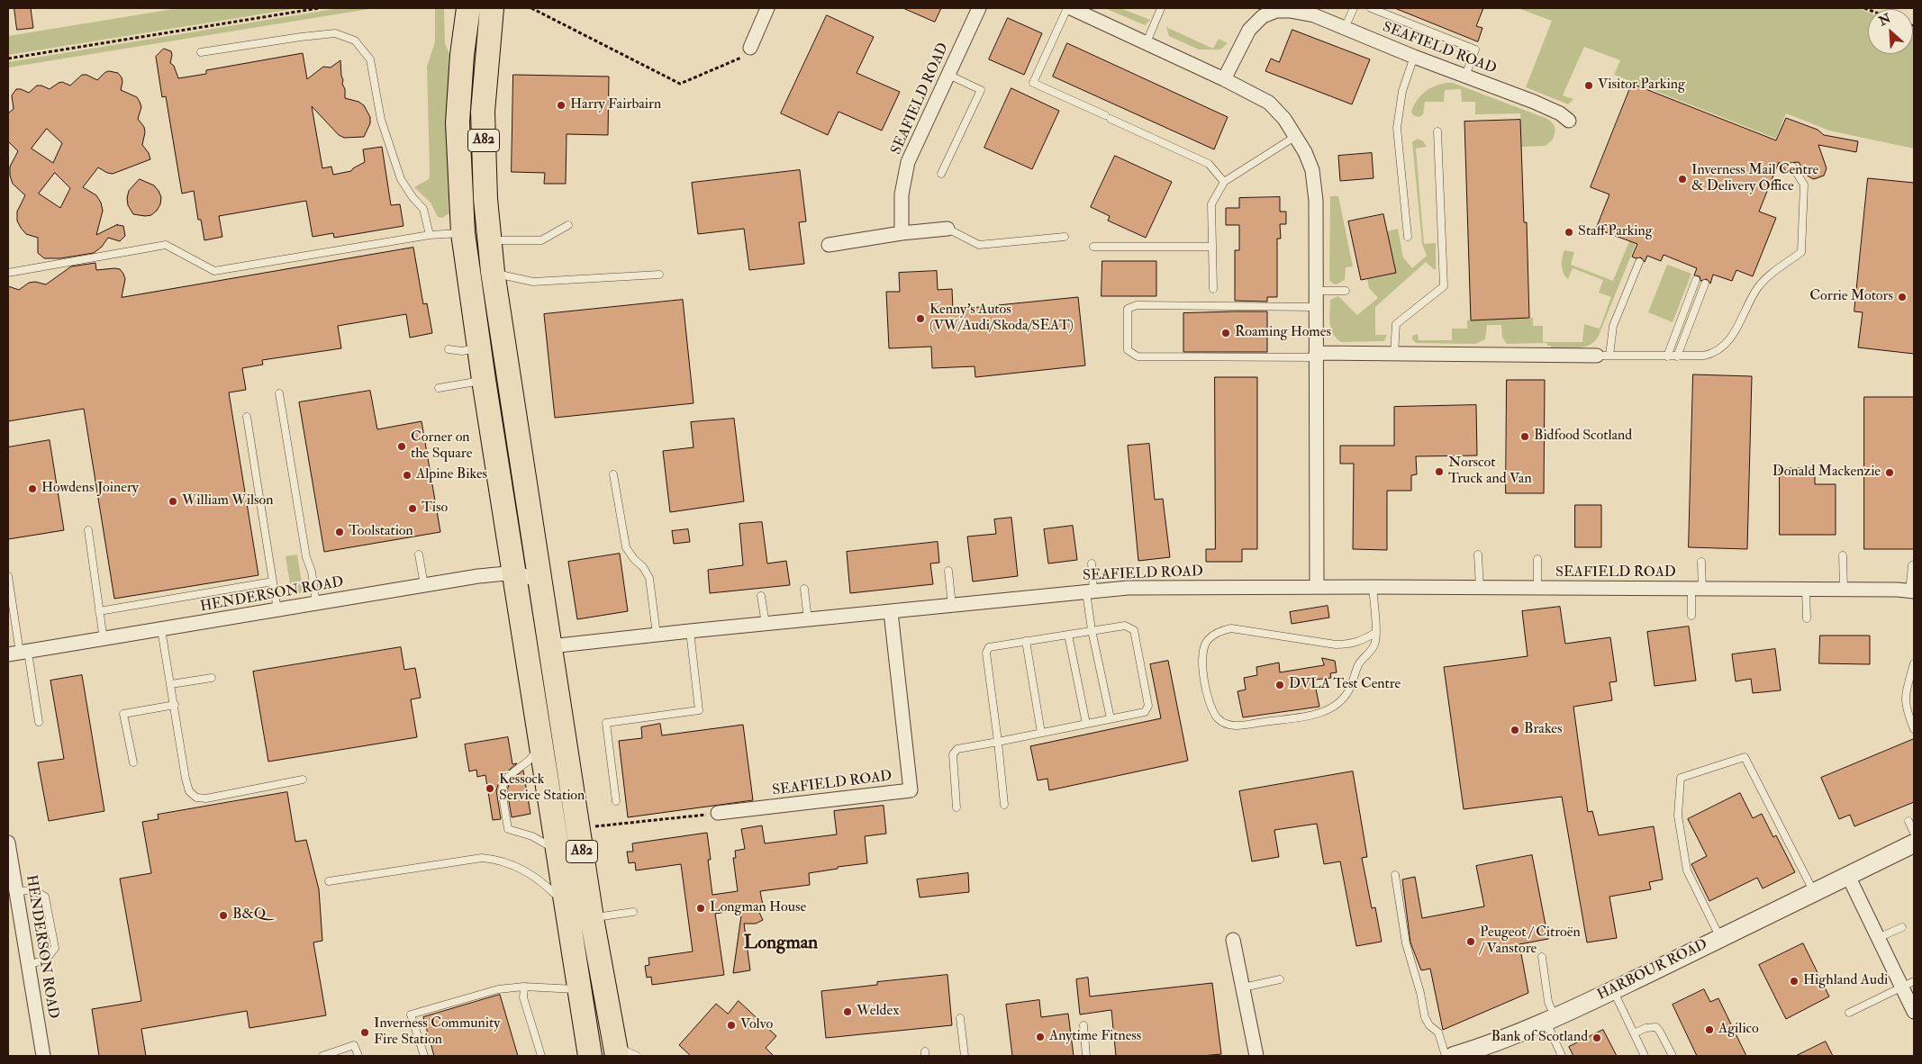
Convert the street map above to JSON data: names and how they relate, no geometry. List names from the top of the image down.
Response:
{
  "streets": {
    "highway": ["A82"],
    "street": ["SEAFIELD ROAD", "HENDERSON ROAD", "HARBOUR ROAD"]
  },
  "crossings": [
    ["SEAFIELD ROAD", "A82"],
    ["A82", "HENDERSON ROAD"]
  ],
  "districts": ["Longman"],
  "places": [
    "Visitor Parking",
    "Harry Fairbairn",
    "Inverness Mail Centre & Delivery Office",
    "Staff Parking",
    "Corrie Motors",
    "Kenny's Autos (VW/Audi/Skoda/SEAT)",
    "Roaming Homes",
    "Bidfood Scotland",
    "Corner on the Square",
    "Norscot Truck and Van",
    "Donald Mackenzie",
    "Alpine Bikes",
    "Howdens Joinery",
    "William Wilson",
    "Tiso",
    "Toolstation",
    "DVLA Test Centre",
    "Brakes",
    "Kessock Service Station",
    "Longman House",
    "B&Q",
    "Peugeot / Citroën / Vanstore",
    "Highland Audi",
    "Weldex",
    "Volvo",
    "Agilico",
    "Inverness Community Fire Station",
    "Anytime Fitness",
    "Bank of Scotland"
  ],
  "north": "top left"
}
